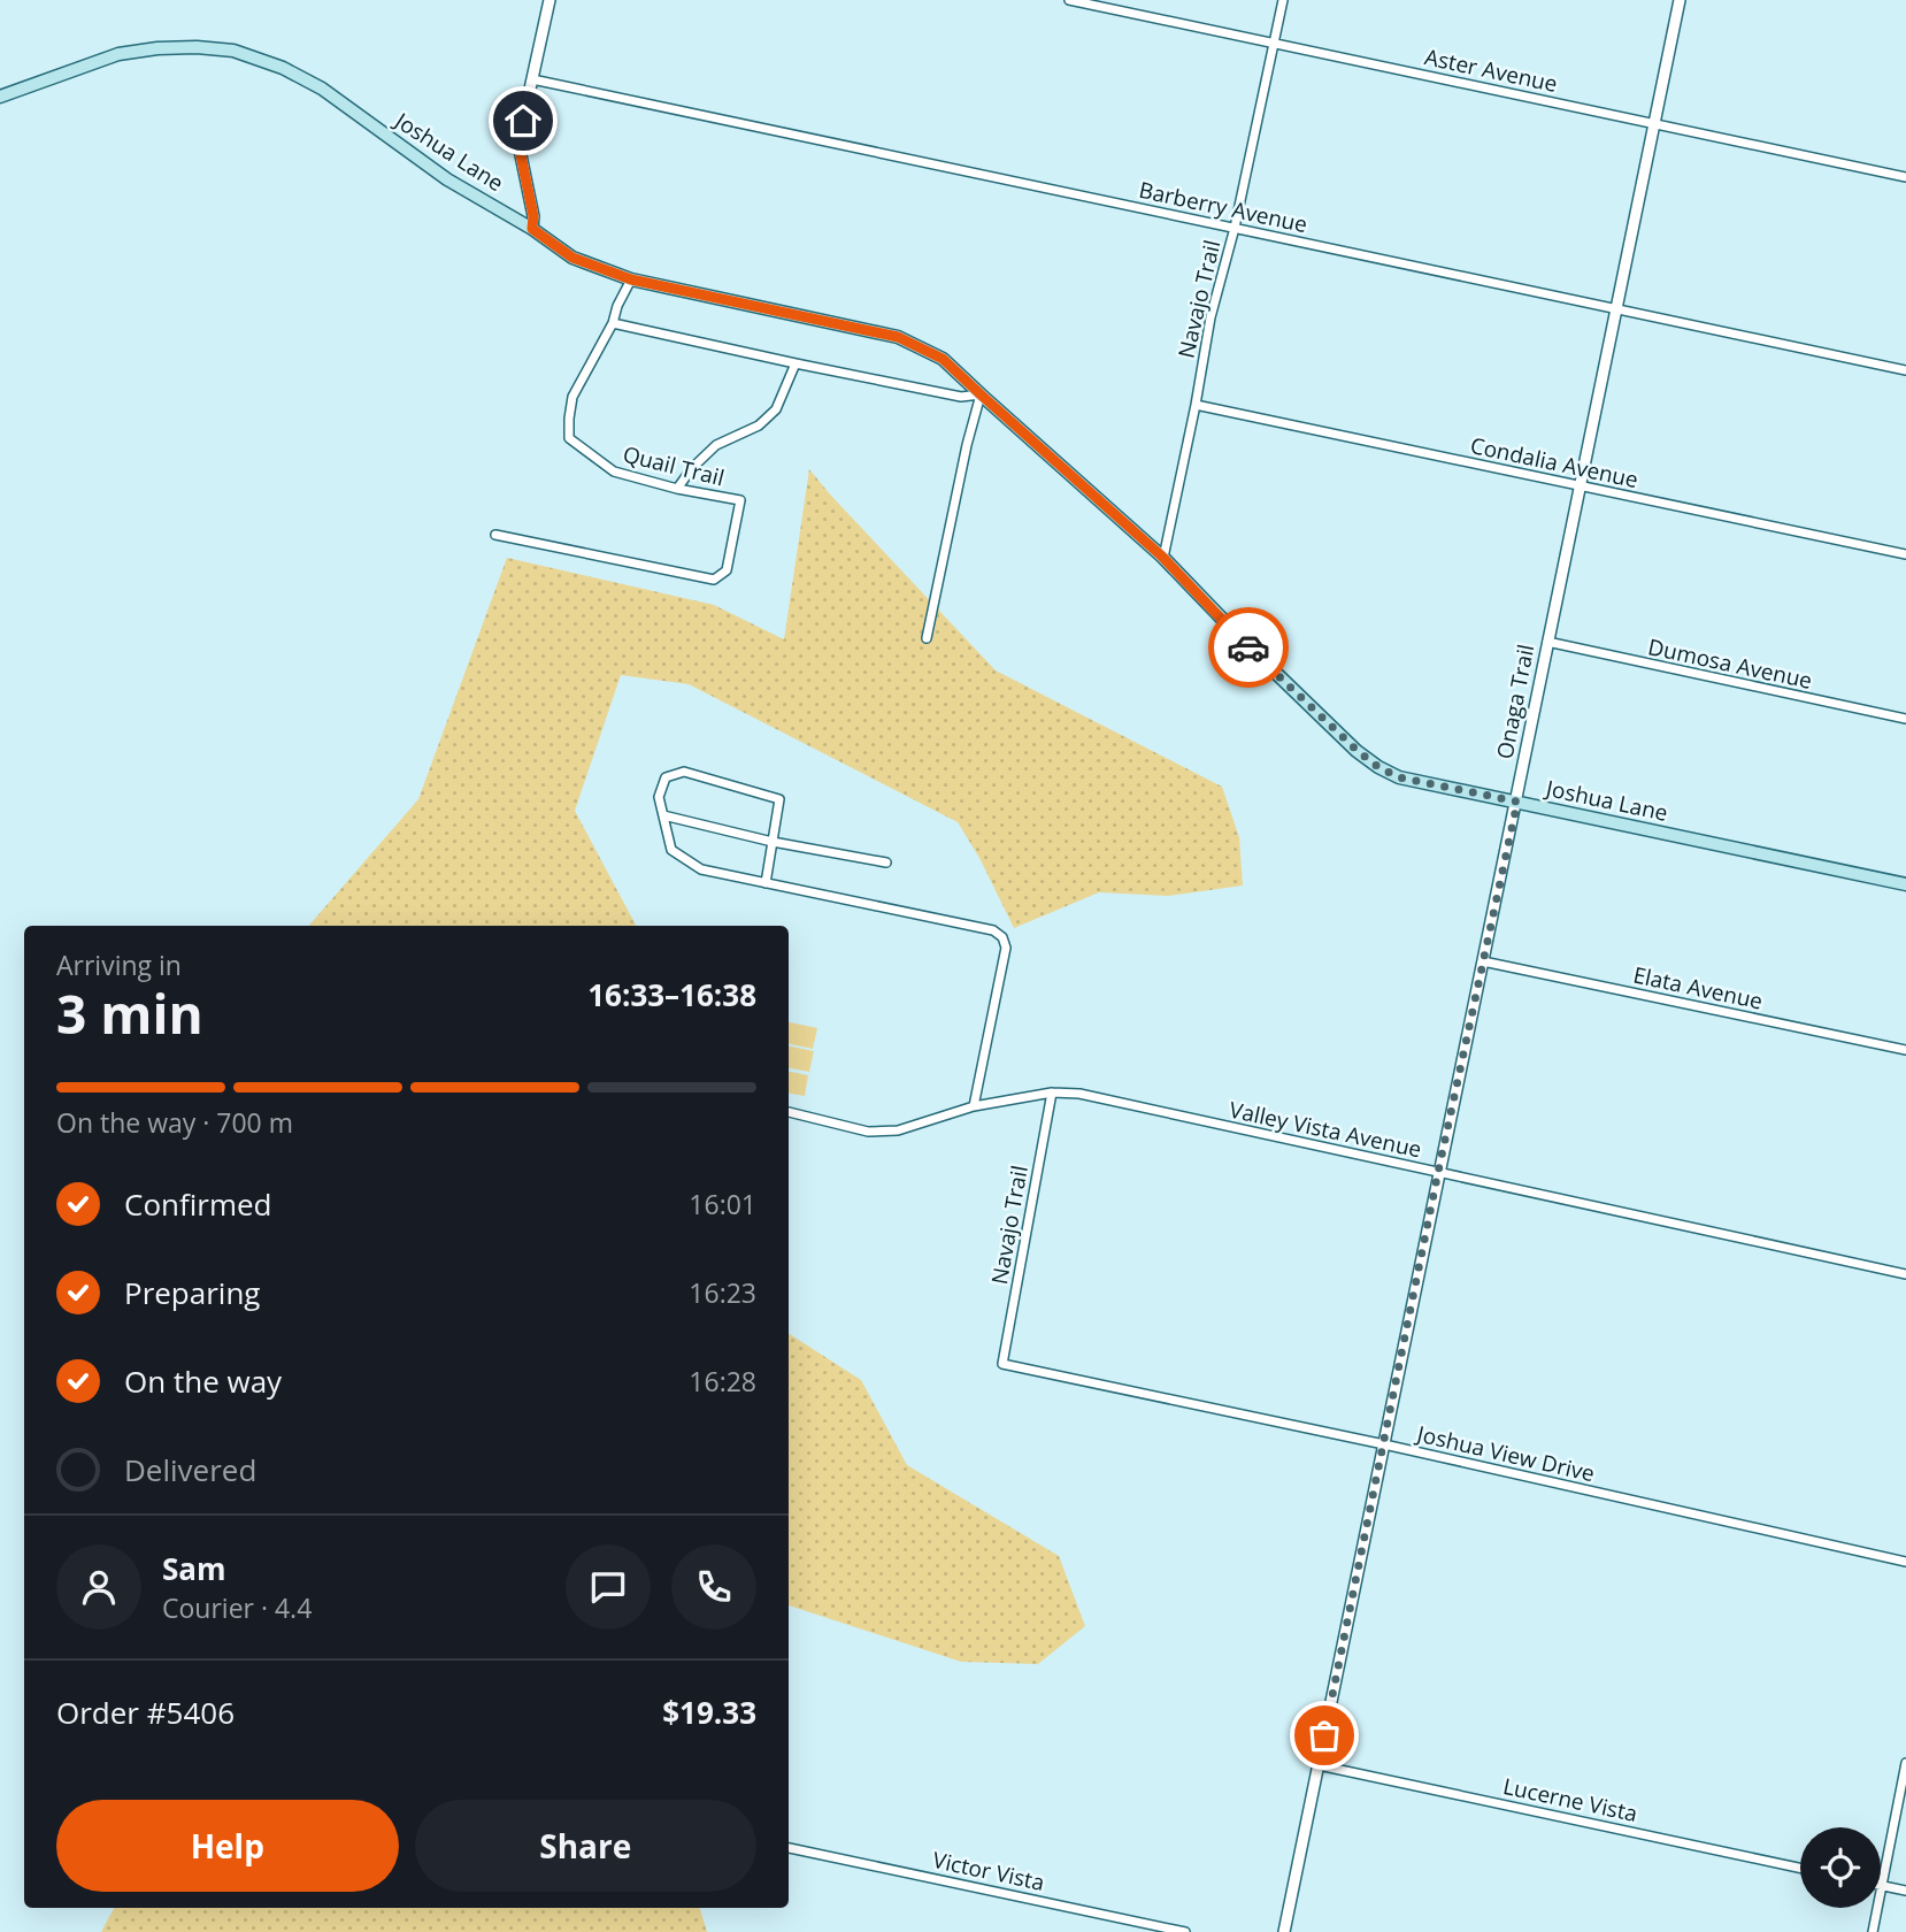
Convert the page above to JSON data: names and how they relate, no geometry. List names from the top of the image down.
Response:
{
  "streets": {
    "main road": ["Joshua Lane"],
    "street": [
      "Aster Avenue",
      "Barberry Avenue",
      "Navajo Trail",
      "Condalia Avenue",
      "Quail Trail",
      "Dumosa Avenue",
      "Onaga Trail",
      "Elata Avenue",
      "Valley Vista Avenue",
      "Joshua View Drive",
      "Lucerne Vista",
      "Victor Vista"
    ]
  },
  "crossings": [
    ["Aster Avenue", "Navajo Trail"],
    ["Aster Avenue", "Onaga Trail"],
    ["Joshua Lane", "Navajo Trail"],
    ["Joshua Lane", "Onaga Trail"],
    ["Barberry Avenue", "Navajo Trail"],
    ["Barberry Avenue", "Onaga Trail"],
    ["Navajo Trail", "Condalia Avenue"],
    ["Navajo Trail", "Valley Vista Avenue"],
    ["Navajo Trail", "Joshua View Drive"],
    ["Condalia Avenue", "Onaga Trail"],
    ["Dumosa Avenue", "Onaga Trail"],
    ["Onaga Trail", "Elata Avenue"],
    ["Onaga Trail", "Valley Vista Avenue"],
    ["Onaga Trail", "Joshua View Drive"],
    ["Onaga Trail", "Lucerne Vista"]
  ],
  "page": {
    "heading": ["3 min", "Arriving in", "16:33–16:38"],
    "panel": [
      "Sam",
      "Courier · 4.4",
      "Order #5406",
      "$19.33"
    ],
    "bar": "On the way · 700 m",
    "list": [
      ["Confirmed", "16:01"],
      ["Preparing", "16:23"],
      ["On the way", "16:28"],
      "Delivered"
    ],
    "buttons": ["Help", "Share"]
  }
}
